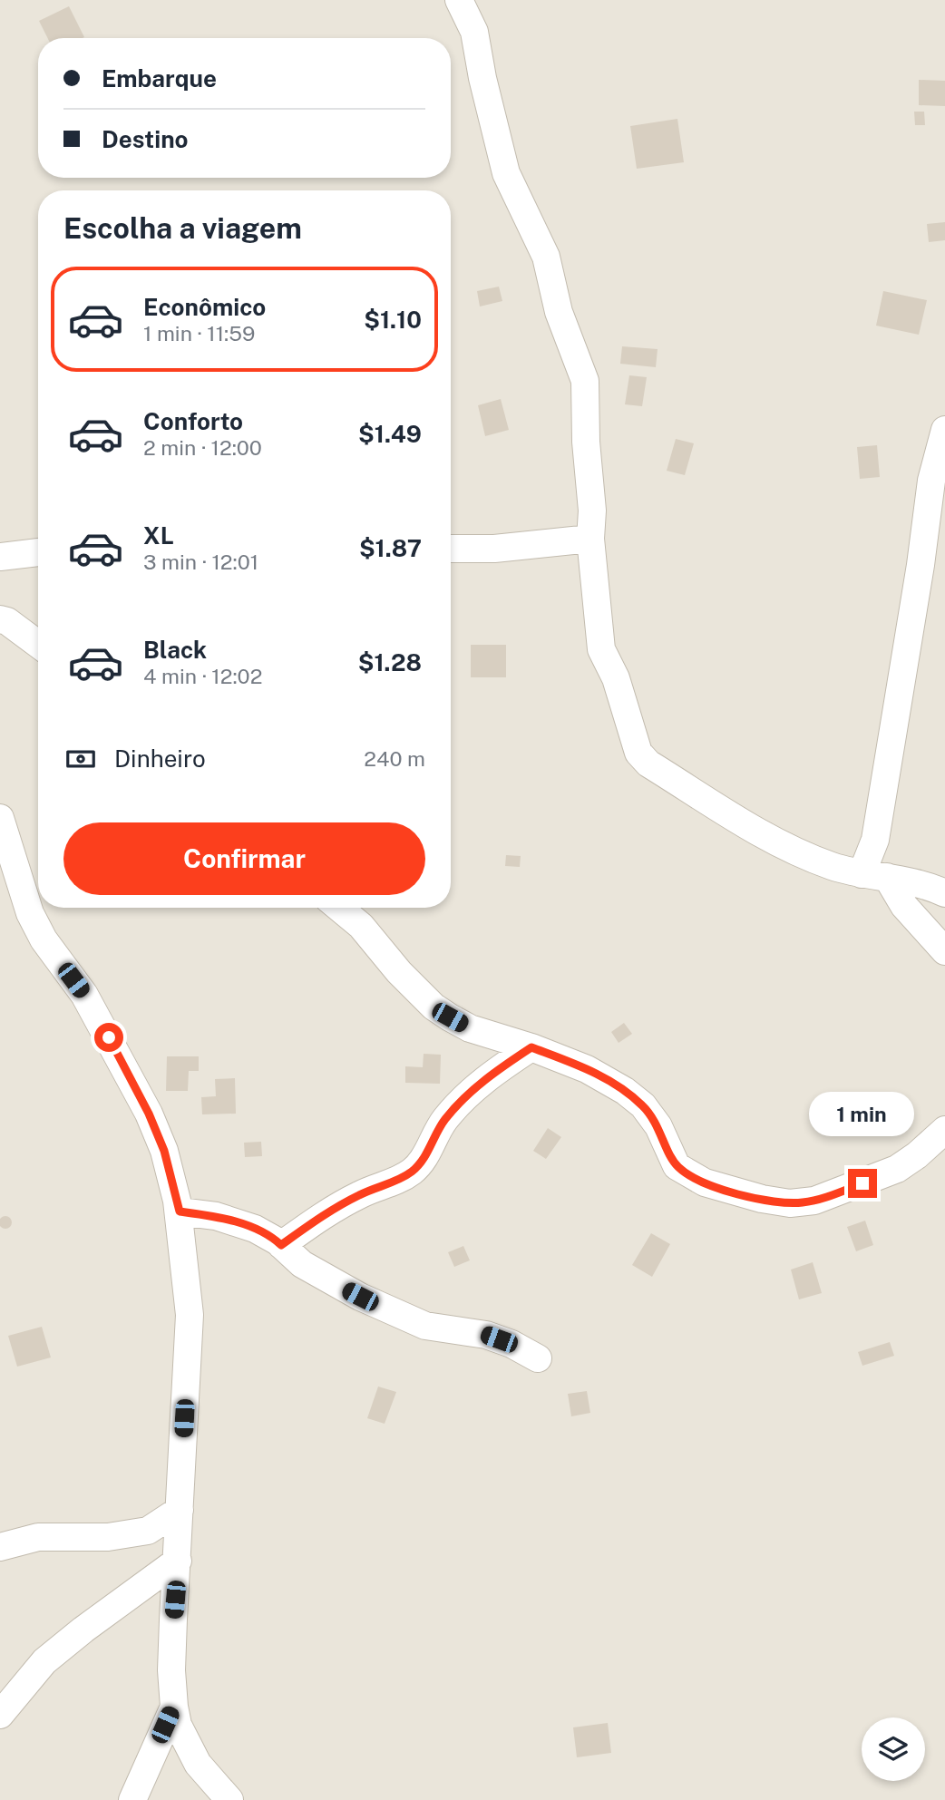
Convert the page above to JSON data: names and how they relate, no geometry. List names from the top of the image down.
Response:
{
  "page": {
    "banner": ["Embarque", "Destino"],
    "heading": "Escolha a viagem",
    "list": [
      {
        "name": "Econômico",
        "note": "1 min · 11:59",
        "value": "$1.10"
      },
      {
        "name": "Conforto",
        "note": "2 min · 12:00",
        "value": "$1.49"
      },
      {
        "name": "XL",
        "note": "3 min · 12:01",
        "value": "$1.87"
      },
      {
        "name": "Black",
        "note": "4 min · 12:02",
        "value": "$1.28"
      }
    ],
    "pay": ["Dinheiro", "240 m"],
    "buttons": "Confirmar",
    "bubble": "1 min"
  }
}
